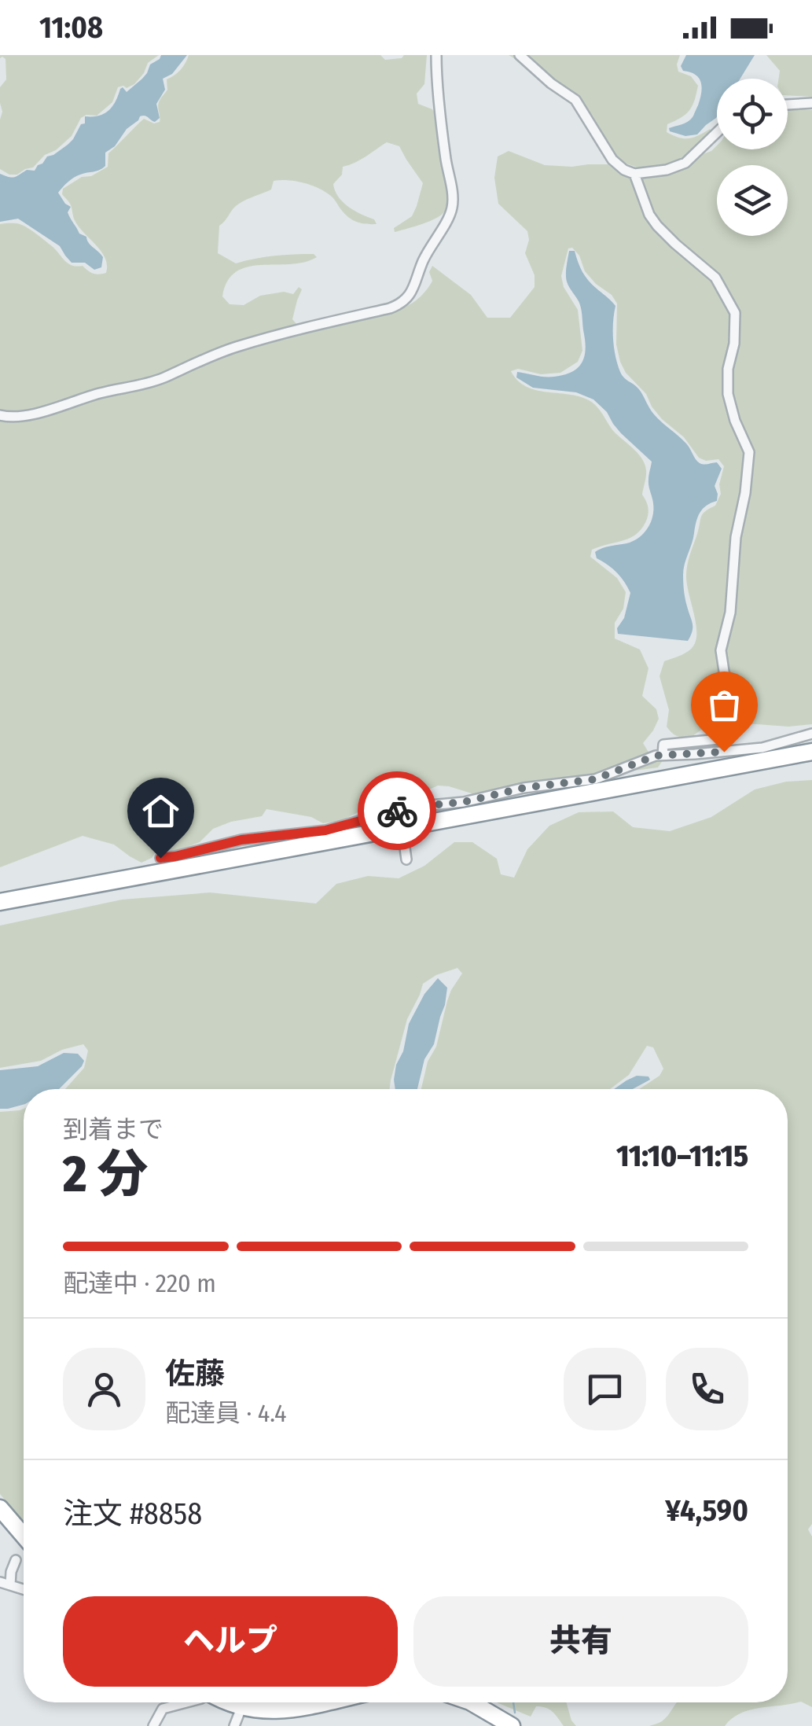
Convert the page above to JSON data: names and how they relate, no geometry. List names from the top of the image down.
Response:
{
  "page": {
    "status": "11:08",
    "heading": ["2 分", "到着まで", "11:10–11:15"],
    "panel": [
      "佐藤",
      "配達員 · 4.4",
      "注文 #8858",
      "¥4,590"
    ],
    "bar": "配達中 · 220 m",
    "buttons": ["ヘルプ", "共有"]
  }
}
